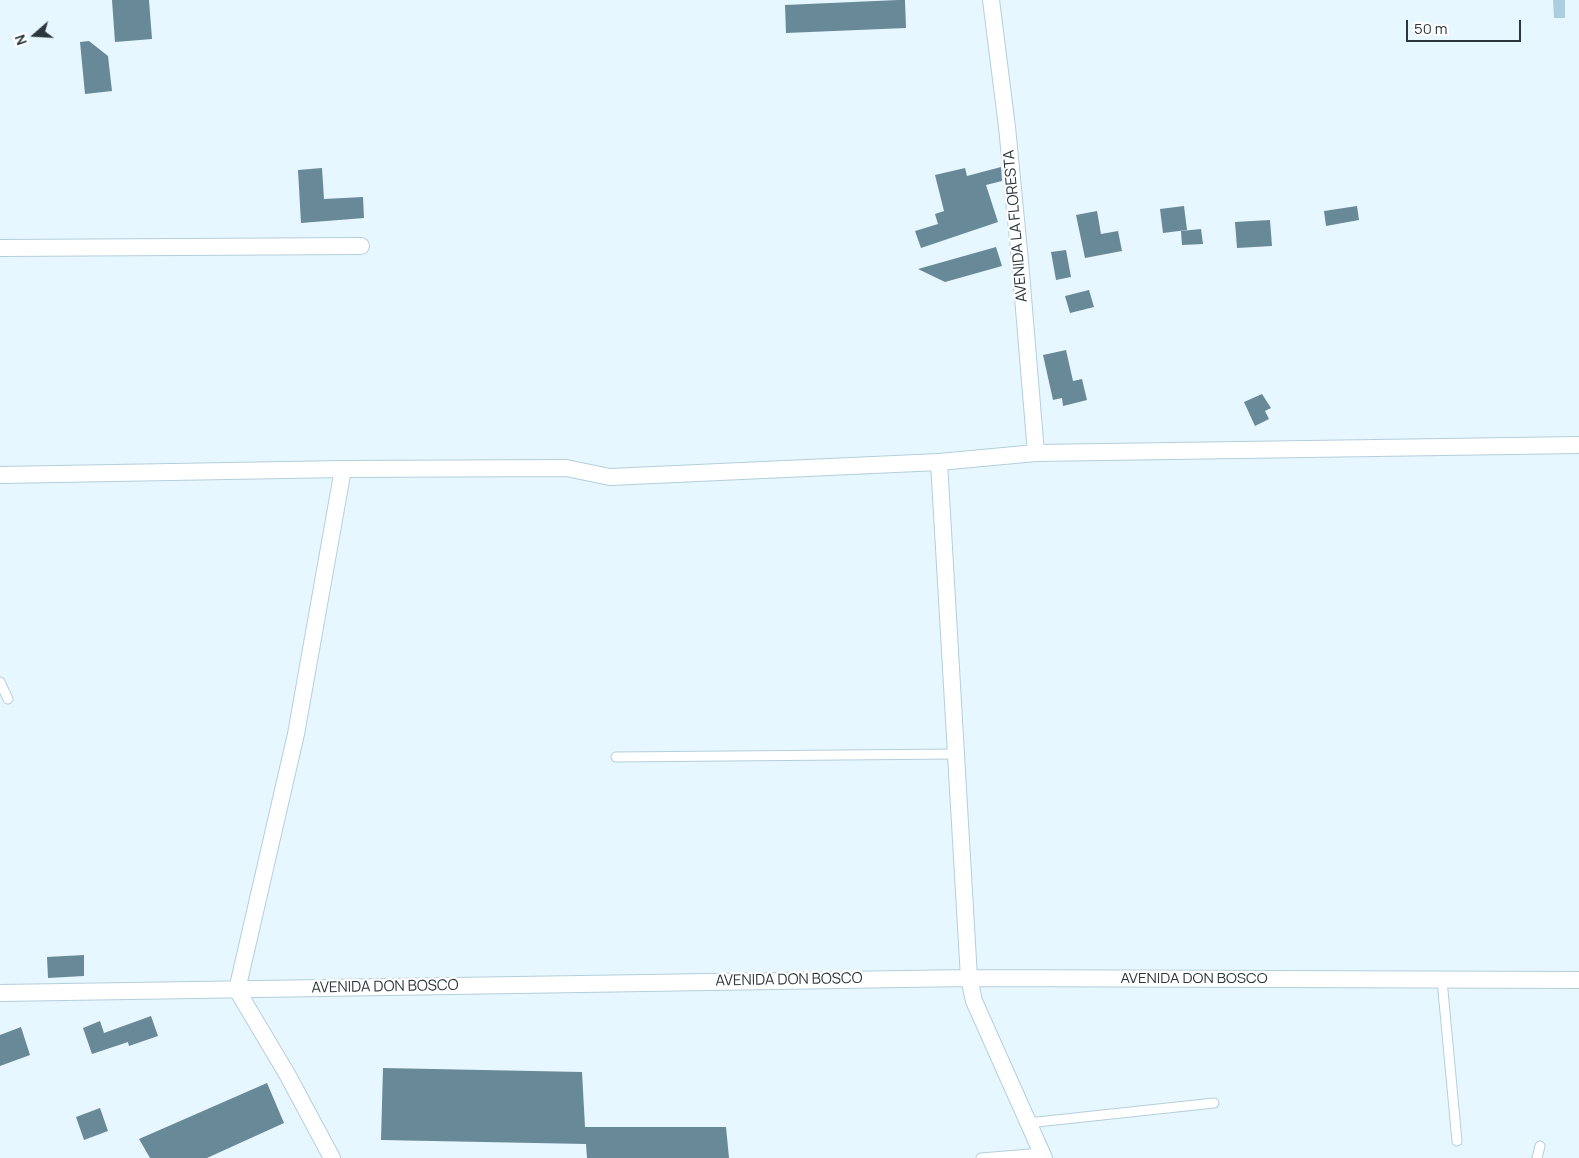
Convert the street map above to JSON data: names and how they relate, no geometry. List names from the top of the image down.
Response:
{
  "streets": {
    "street": ["AVENIDA LA FLORESTA", "AVENIDA DON BOSCO"]
  },
  "scale_bar": "50 m",
  "north": "left"
}
